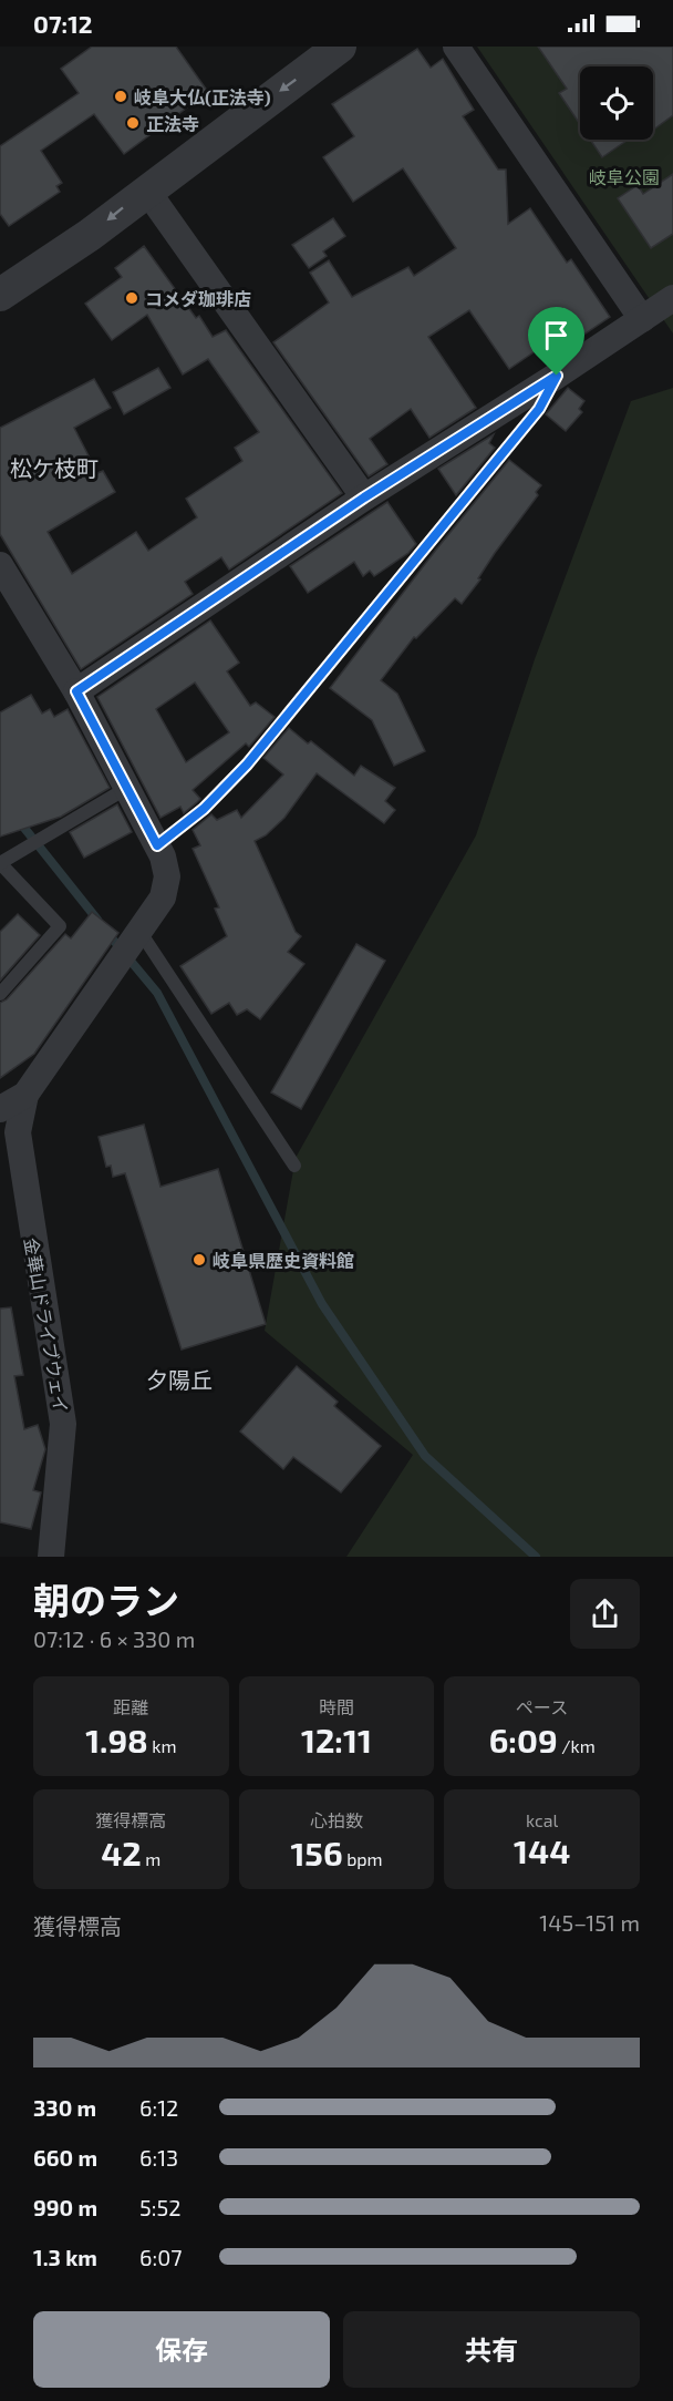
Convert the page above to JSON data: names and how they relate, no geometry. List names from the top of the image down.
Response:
{
  "streets": {
    "street": ["金華山ドライブウェイ"]
  },
  "districts": ["松ケ枝町", "夕陽丘"],
  "parks": ["岐阜公園"],
  "places": [
    "岐阜大仏(正法寺)",
    "正法寺",
    "コメダ珈琲店",
    "岐阜県歴史資料館"
  ],
  "page": {
    "status": "07:12",
    "heading": ["朝のラン", "07:12 · 6 × 330 m"],
    "stats": [
      ["距離", "1.98 km"],
      ["時間", "12:11"],
      ["ペース", "6:09 /km"],
      ["獲得標高", "42 m"],
      ["心拍数", "156 bpm"],
      ["kcal", "144"]
    ],
    "chart": ["獲得標高", "145–151 m"],
    "list": [
      {
        "name": "330 m",
        "note": "6:12"
      },
      {
        "name": "660 m",
        "note": "6:13"
      },
      {
        "name": "990 m",
        "note": "5:52"
      },
      {
        "name": "1.3 km",
        "note": "6:07"
      }
    ],
    "buttons": ["保存", "共有"]
  }
}
